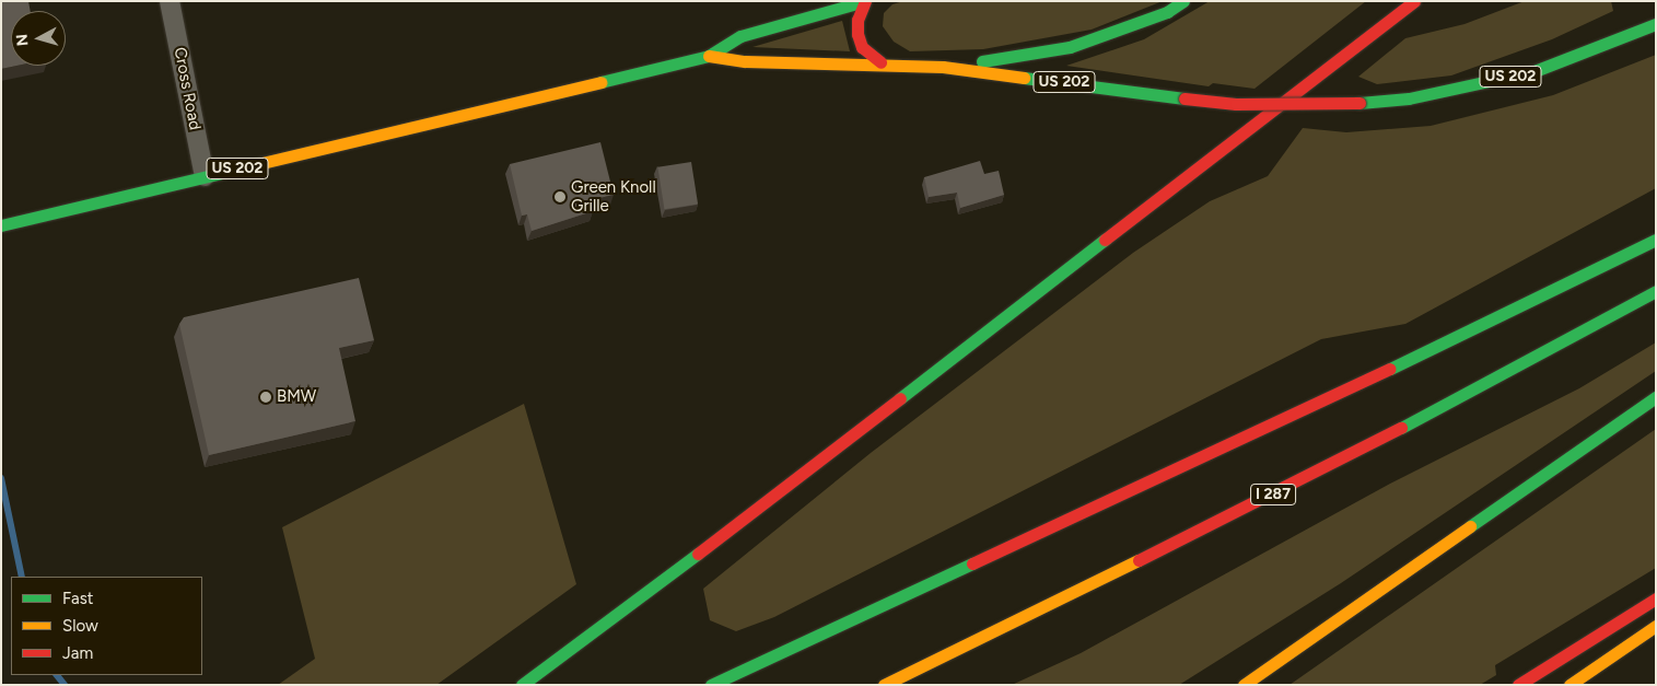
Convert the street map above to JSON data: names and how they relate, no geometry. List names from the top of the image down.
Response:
{
  "streets": {
    "highway": ["US 202", "I 287"],
    "street": ["Cross Road"]
  },
  "crossings": [
    ["US 202", "Cross Road"]
  ],
  "places": ["Green Knoll Grille", "BMW"],
  "legend": ["Fast", "Slow", "Jam"],
  "north": "left"
}
